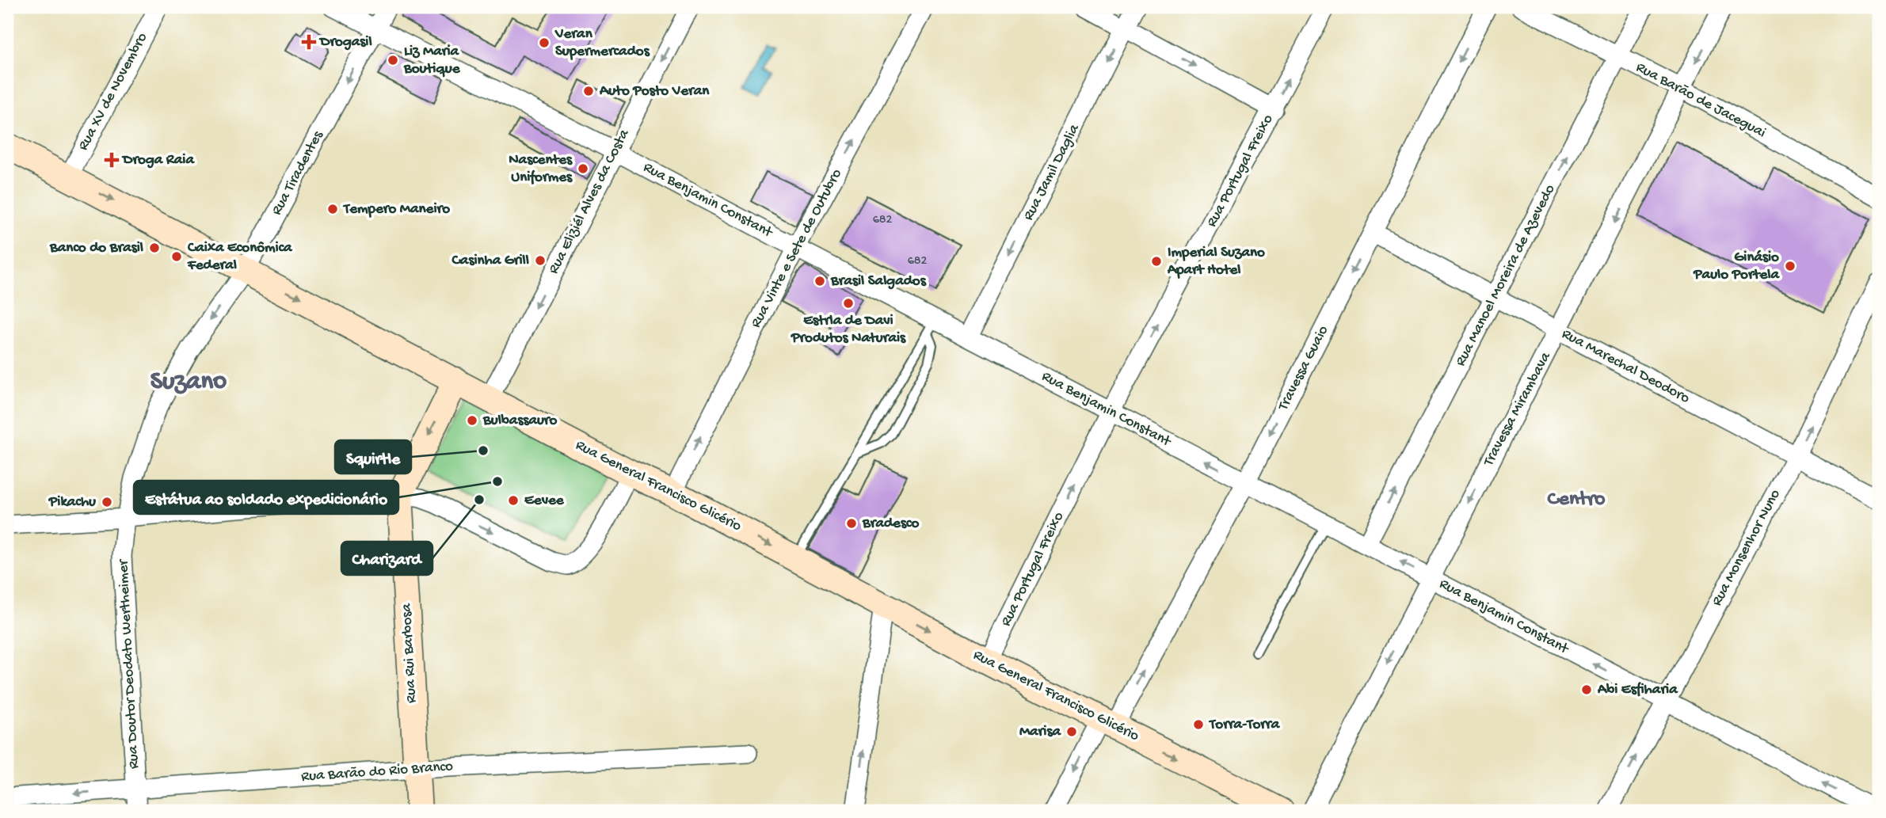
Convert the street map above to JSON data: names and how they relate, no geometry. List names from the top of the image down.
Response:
{
  "streets": {
    "main road": ["Rua General Francisco Glicério", "Rua Rui Barbosa"],
    "street": [
      "Rua XV de Novembro",
      "Rua Barão de Jaceguai",
      "Rua Portugal Freixo",
      "Rua Jamil Daglia",
      "Rua Tiradentes",
      "Rua Benjamin Constant",
      "Rua Eliziél Alves da Costa",
      "Rua Vinte e Sete de Outubro",
      "Rua Manoel Moreira de Azevedo",
      "Rua Marechal Deodoro",
      "Travessa Guaio",
      "Travessa Mirambava",
      "Rua Monsenhor Nuno",
      "Rua Doutor Deodato Wertheimer",
      "Rua Barão do Rio Branco"
    ]
  },
  "crossings": [
    ["Rua XV de Novembro", "Rua General Francisco Glicério"],
    ["Rua Barão de Jaceguai", "Rua Manoel Moreira de Azevedo"],
    ["Rua Barão de Jaceguai", "Travessa Mirambava"],
    ["Rua Portugal Freixo", "Rua Benjamin Constant"],
    ["Rua Portugal Freixo", "Rua General Francisco Glicério"],
    ["Rua Jamil Daglia", "Rua Benjamin Constant"],
    ["Rua Tiradentes", "Rua Benjamin Constant"],
    ["Rua Tiradentes", "Rua General Francisco Glicério"],
    ["Rua Tiradentes", "Rua Doutor Deodato Wertheimer"],
    ["Rua Benjamin Constant", "Rua Eliziél Alves da Costa"],
    ["Rua Benjamin Constant", "Rua Vinte e Sete de Outubro"],
    ["Rua Benjamin Constant", "Rua Manoel Moreira de Azevedo"],
    ["Rua Benjamin Constant", "Travessa Guaio"],
    ["Rua Benjamin Constant", "Travessa Mirambava"],
    ["Rua Benjamin Constant", "Rua Monsenhor Nuno"],
    ["Rua Eliziél Alves da Costa", "Rua General Francisco Glicério"],
    ["Rua Vinte e Sete de Outubro", "Rua General Francisco Glicério"],
    ["Rua Manoel Moreira de Azevedo", "Rua Marechal Deodoro"],
    ["Rua Marechal Deodoro", "Travessa Guaio"],
    ["Rua Marechal Deodoro", "Travessa Mirambava"],
    ["Rua Marechal Deodoro", "Rua Monsenhor Nuno"],
    ["Travessa Guaio", "Rua General Francisco Glicério"],
    ["Rua Rui Barbosa", "Rua Barão do Rio Branco"],
    ["Rua Doutor Deodato Wertheimer", "Rua Barão do Rio Branco"]
  ],
  "one_way": [
    "Rua Portugal Freixo",
    "Rua Jamil Daglia",
    "Rua Tiradentes",
    "Rua Benjamin Constant",
    "Rua Eliziél Alves da Costa",
    "Rua Vinte e Sete de Outubro",
    "Rua Manoel Moreira de Azevedo",
    "Travessa Mirambava",
    "Rua General Francisco Glicério",
    "Rua Monsenhor Nuno"
  ],
  "districts": ["Suzano", "Centro"],
  "places": {
    "health": ["Drogasil", "Droga Raia"],
    "other": [
      "Veran Supermercados",
      "Liz Maria Boutique",
      "Auto Posto Veran",
      "Nascentes Uniformes",
      "Tempero Maneiro",
      "Banco do Brasil",
      "Caixa Econômica Federal",
      "Casinha Grill",
      "Imperial Suzano Apart Hotel",
      "Ginásio Paulo Portela",
      "Brasil Salgados",
      "Estrla de Davi Produtos Naturais",
      "Bulbassauro",
      "Squirtle",
      "Estátua ao soldado expedicionário",
      "Charizard",
      "Eevee",
      "Pikachu",
      "Bradesco",
      "Abi Esfiharia",
      "Torra-Torra",
      "Marisa"
    ]
  },
  "house_numbers": ["682", "682"]
}
